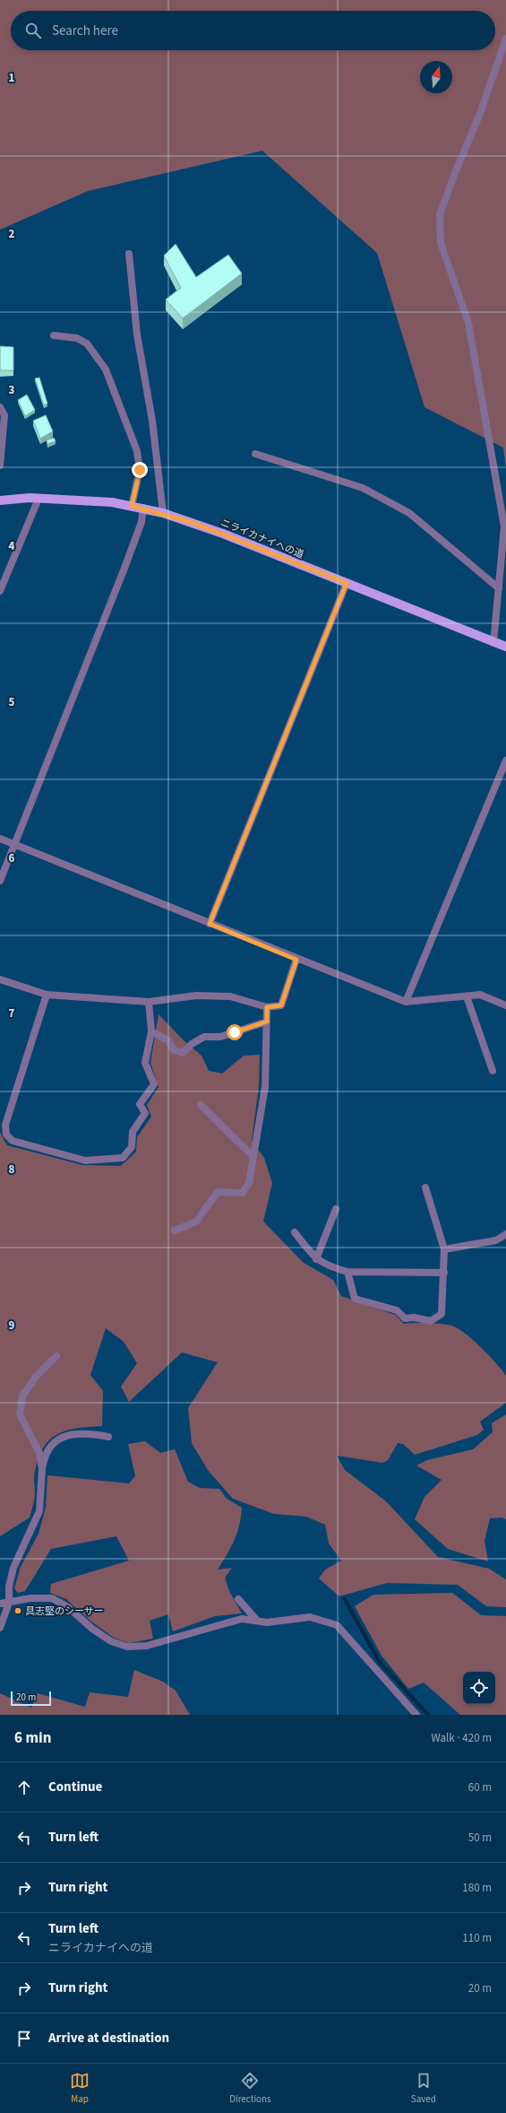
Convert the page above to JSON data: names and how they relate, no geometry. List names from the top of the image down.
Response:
{
  "streets": {
    "main road": ["ニライカナイへの道"]
  },
  "places": ["具志堅のシーサー"],
  "scale_bar": "20 m",
  "north": "top",
  "page": {
    "search": "Search here",
    "scale": "20 m",
    "heading": ["6 min", "Walk · 420 m"],
    "list": [
      ["Continue", "60 m"],
      ["Turn left", "50 m"],
      ["Turn right", "180 m"],
      ["Turn left", "ニライカナイへの道", "110 m"],
      ["Turn right", "20 m"],
      "Arrive at destination"
    ],
    "nav": ["Map", "Directions", "Saved"]
  },
  "grid": {
    "rows": [
      "1",
      "2",
      "3",
      "4",
      "5",
      "6",
      "7",
      "8",
      "9"
    ]
  }
}
